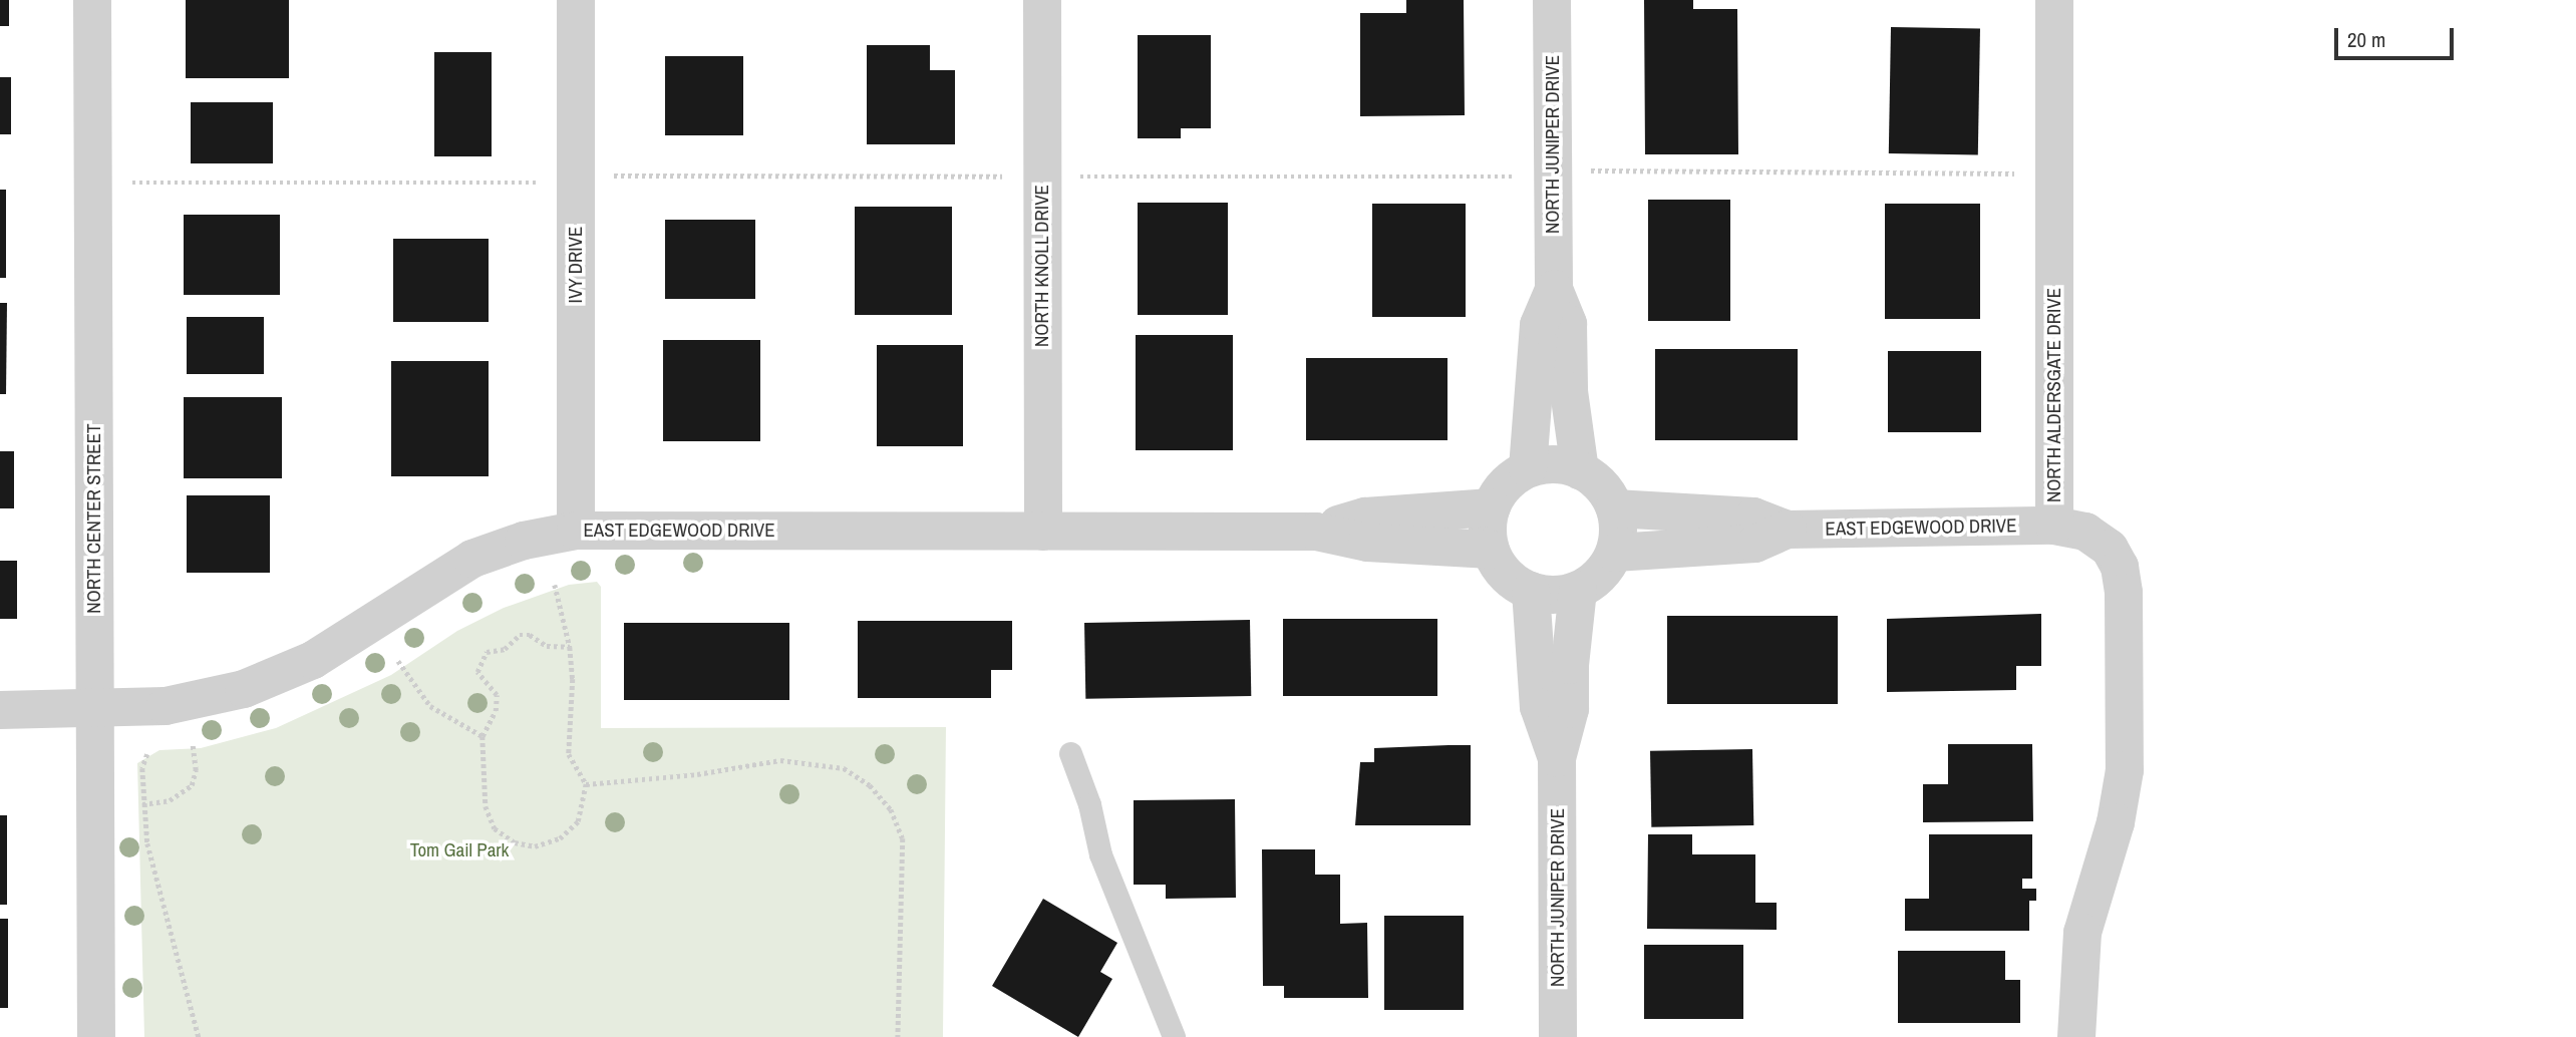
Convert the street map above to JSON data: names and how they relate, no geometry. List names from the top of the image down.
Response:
{
  "streets": {
    "street": [
      "NORTH JUNIPER DRIVE",
      "IVY DRIVE",
      "NORTH KNOLL DRIVE",
      "NORTH ALDERSGATE DRIVE",
      "NORTH CENTER STREET",
      "EAST EDGEWOOD DRIVE"
    ]
  },
  "crossings": [
    ["NORTH JUNIPER DRIVE", "EAST EDGEWOOD DRIVE"],
    ["IVY DRIVE", "EAST EDGEWOOD DRIVE"],
    ["NORTH KNOLL DRIVE", "EAST EDGEWOOD DRIVE"],
    ["NORTH ALDERSGATE DRIVE", "EAST EDGEWOOD DRIVE"],
    ["NORTH CENTER STREET", "EAST EDGEWOOD DRIVE"]
  ],
  "parks": ["Tom Gail Park"],
  "scale_bar": "20 m"
}
